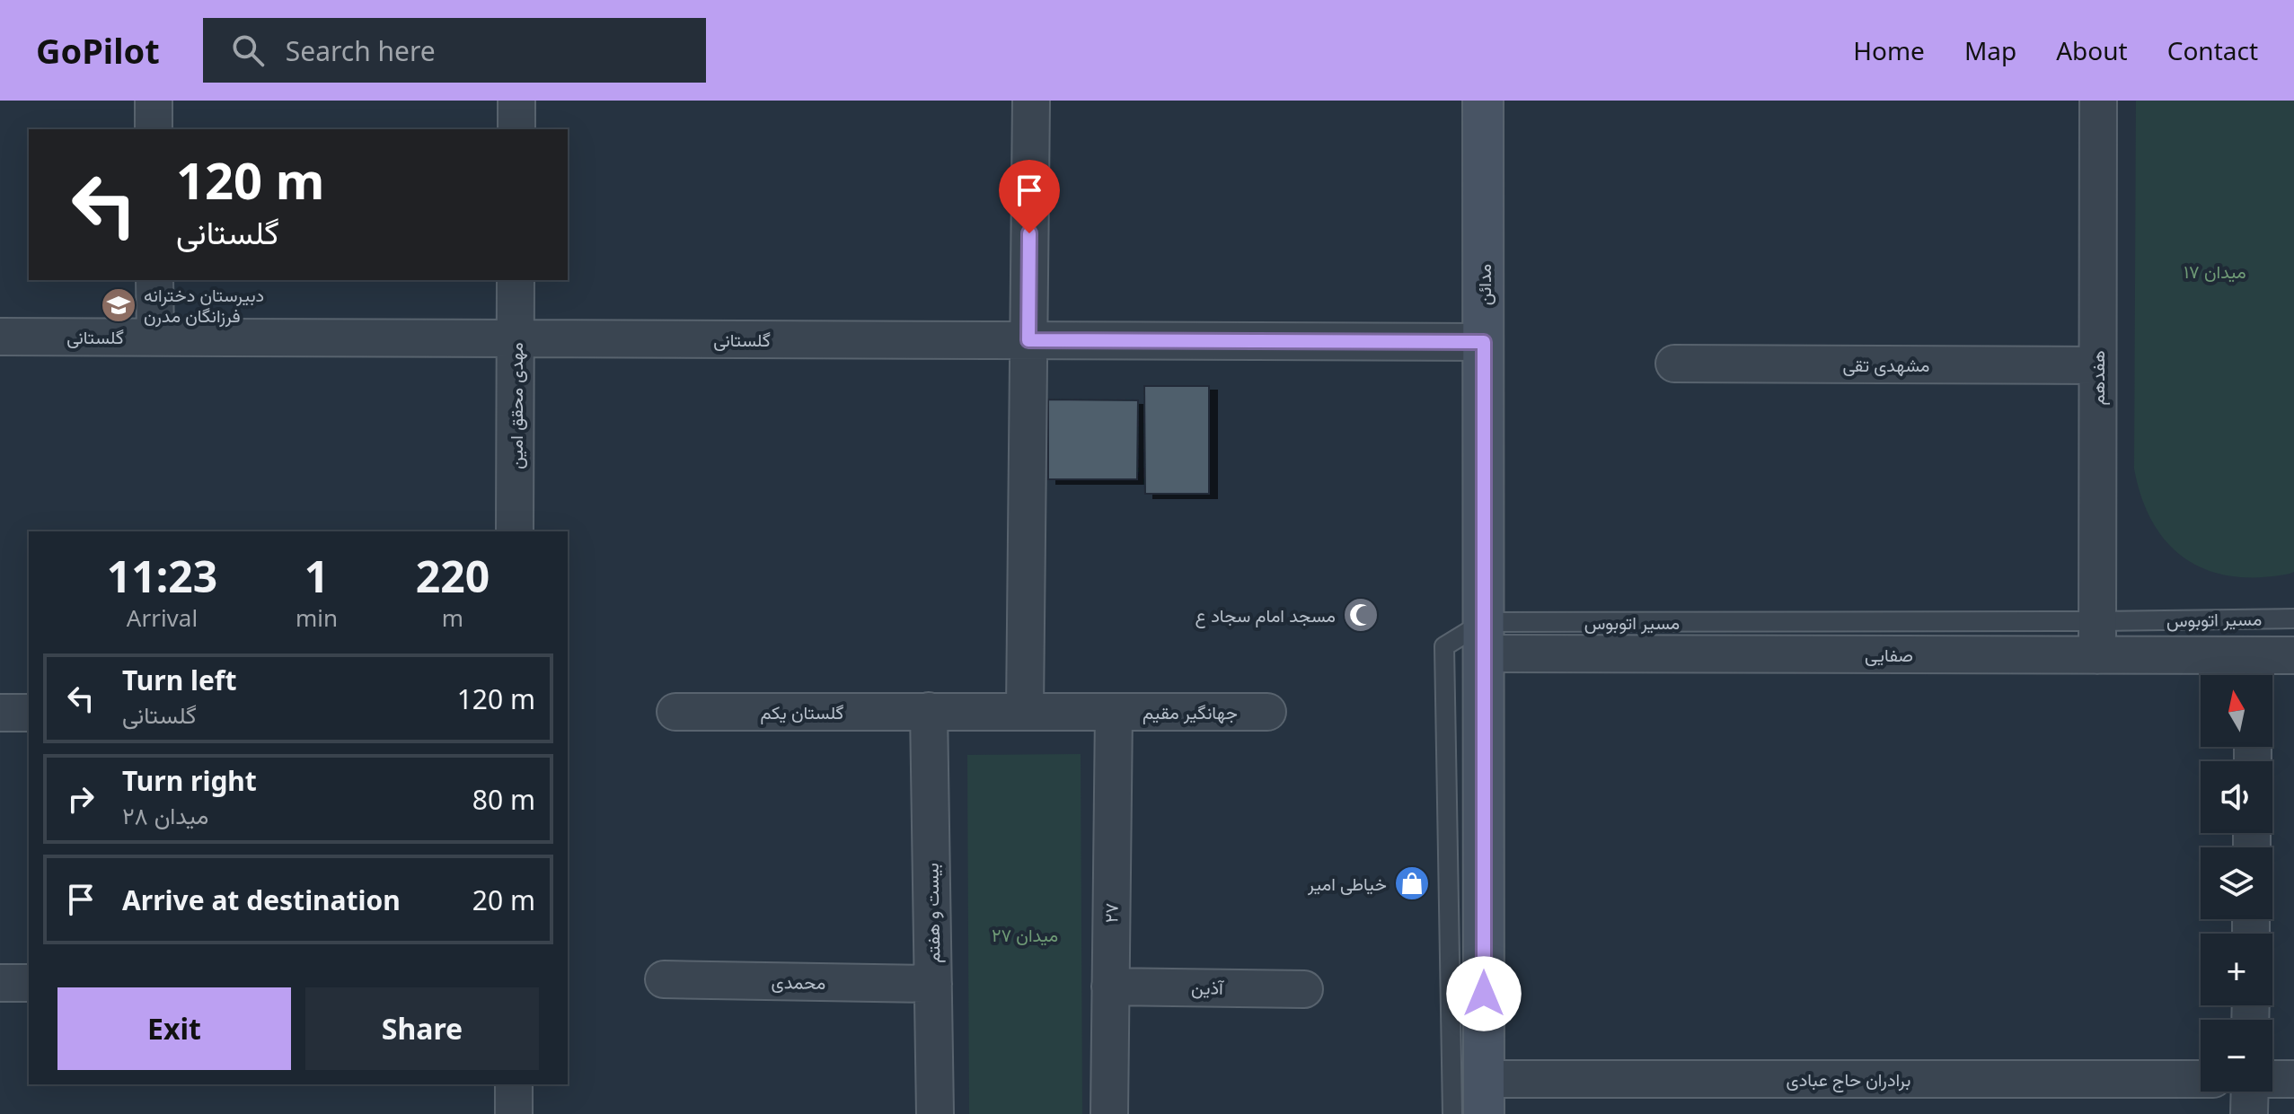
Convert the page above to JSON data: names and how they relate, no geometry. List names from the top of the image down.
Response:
{
  "streets": {
    "main road": ["مدائن"],
    "street": [
      "گلستانی",
      "مشهدی تقی",
      "هفدهم",
      "مهدی محقق امین",
      "صفایی",
      "گلستان یکم",
      "جهانگیر مقیم",
      "بیست و هفتم",
      "۲۷",
      "محمدی",
      "آذین",
      "برادران حاج عبادی"
    ],
    "lane": ["مسیر اتوبوس"]
  },
  "crossings": [
    ["مدائن", "گلستانی"],
    ["مدائن", "صفایی"],
    ["مدائن", "برادران حاج عبادی"],
    ["گلستانی", "مهدی محقق امین"],
    ["مشهدی تقی", "هفدهم"],
    ["هفدهم", "مسیر اتوبوس"],
    ["هفدهم", "صفایی"],
    ["مسیر اتوبوس", "صفایی"],
    ["گلستان یکم", "جهانگیر مقیم"],
    ["گلستان یکم", "بیست و هفتم"],
    ["جهانگیر مقیم", "۲۷"],
    ["بیست و هفتم", "محمدی"],
    ["۲۷", "آذین"]
  ],
  "parks": ["میدان ۱۷", "میدان ۲۷"],
  "places": {
    "school or university": ["دبیرستان دخترانه فرزانگان مدرن"],
    "mosque": ["مسجد امام سجاد ع"],
    "shop": ["خیاطی امیر"]
  },
  "north": "top",
  "page": {
    "header": "GoPilot",
    "search": "Search here",
    "nav": [
      "Home",
      "Map",
      "About",
      "Contact"
    ],
    "turn": ["120 m", "گلستانی"],
    "eta": [
      "11:23",
      "Arrival",
      "1",
      "min",
      "220",
      "m"
    ],
    "list": [
      {
        "name": "Turn left",
        "note": "گلستانی",
        "value": "120 m"
      },
      {
        "name": "Turn right",
        "note": "میدان ۲۸",
        "value": "80 m"
      },
      {
        "name": "Arrive at destination",
        "value": "20 m"
      }
    ],
    "map_buttons": ["+", "−"],
    "buttons": ["Exit", "Share"]
  }
}
